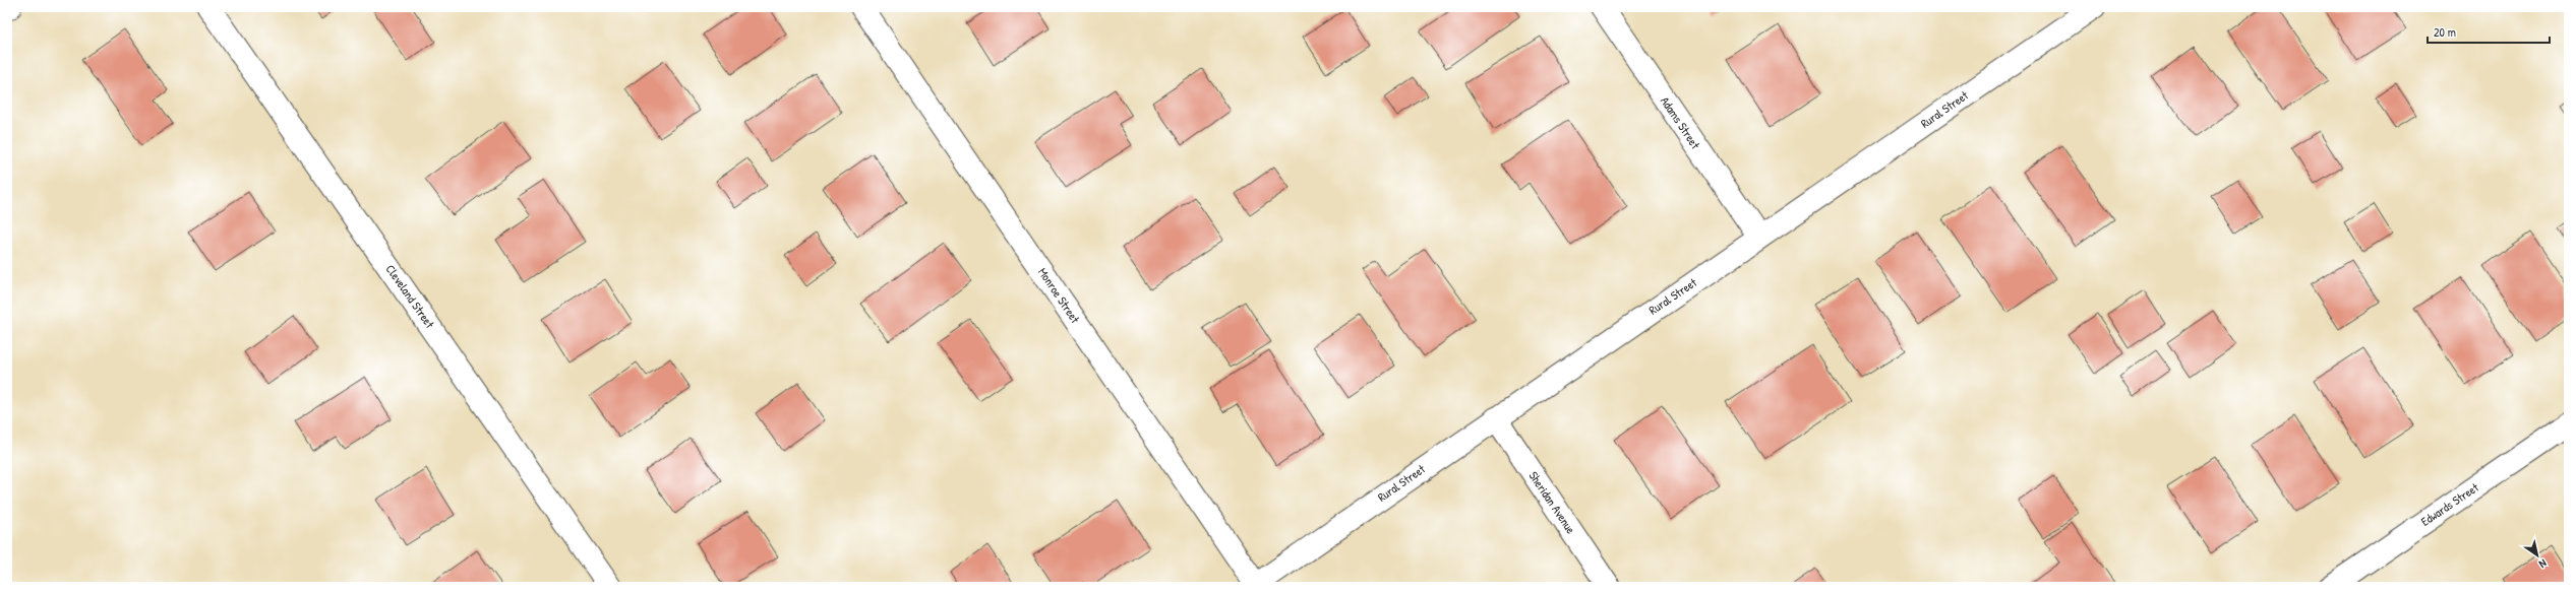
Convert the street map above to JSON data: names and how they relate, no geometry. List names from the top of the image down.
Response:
{
  "streets": {
    "street": [
      "Rural Street",
      "Adams Street",
      "Monroe Street",
      "Cleveland Street",
      "Sheridan Avenue",
      "Edwards Street"
    ]
  },
  "crossings": [
    ["Rural Street", "Adams Street"],
    ["Rural Street", "Monroe Street"],
    ["Rural Street", "Sheridan Avenue"]
  ],
  "scale_bar": "20 m",
  "north": "bottom right"
}
